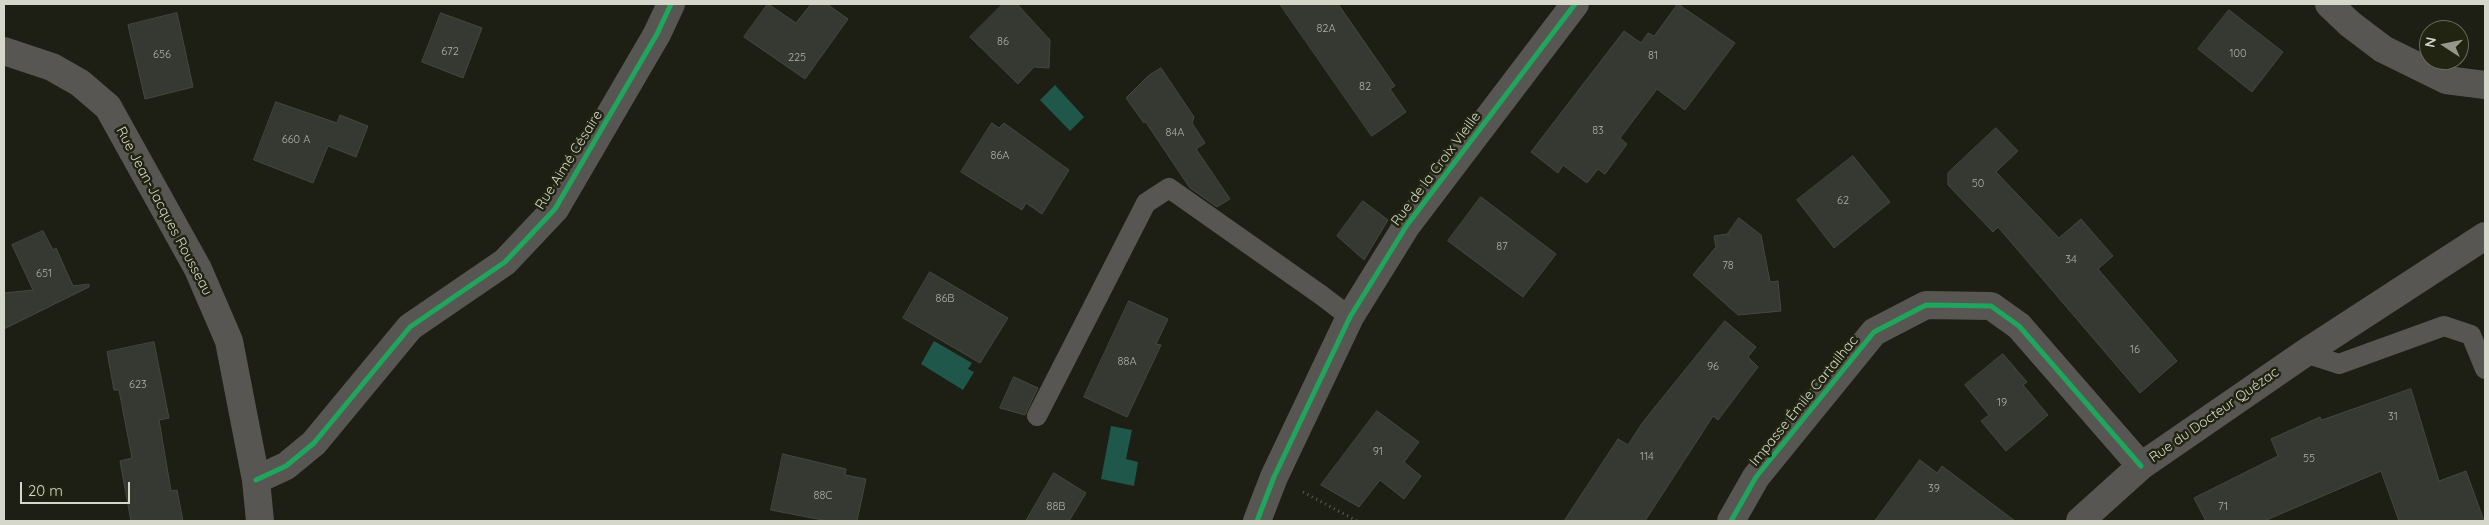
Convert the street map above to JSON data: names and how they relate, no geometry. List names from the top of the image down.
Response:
{
  "streets": {
    "street": [
      "Rue Aimé Césaire",
      "Rue de la Croix Vieille",
      "Rue Jean-Jacques Rousseau",
      "Impasse Émile Cartailhac",
      "Rue du Docteur Quézac"
    ]
  },
  "crossings": [
    ["Rue Aimé Césaire", "Rue Jean-Jacques Rousseau"],
    ["Impasse Émile Cartailhac", "Rue du Docteur Quézac"]
  ],
  "house_numbers": [
    "82A",
    "86",
    "672",
    "100",
    "656",
    "81",
    "225",
    "82",
    "83",
    "84A",
    "660 A",
    "86A",
    "50",
    "62",
    "87",
    "34",
    "78",
    "651",
    "86B",
    "16",
    "88A",
    "96",
    "623",
    "19",
    "31",
    "91",
    "114",
    "55",
    "39",
    "88C",
    "88B",
    "71"
  ],
  "scale_bar": "20 m",
  "north": "left"
}
